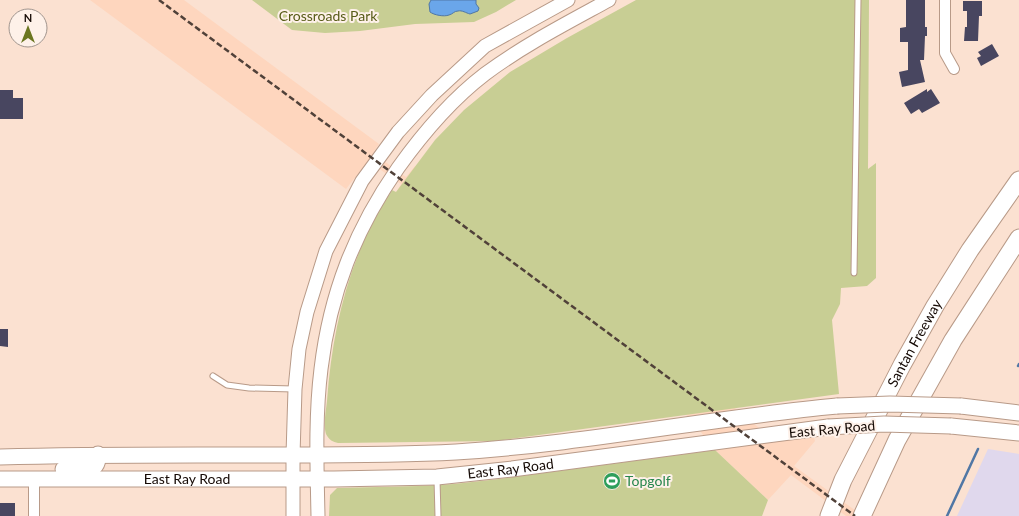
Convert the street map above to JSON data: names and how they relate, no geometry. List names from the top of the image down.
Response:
{
  "streets": {
    "highway": ["Santan Freeway"],
    "main road": ["East Ray Road"]
  },
  "parks": ["Crossroads Park"],
  "places": {
    "sports": ["Topgolf"]
  },
  "north": "top"
}
